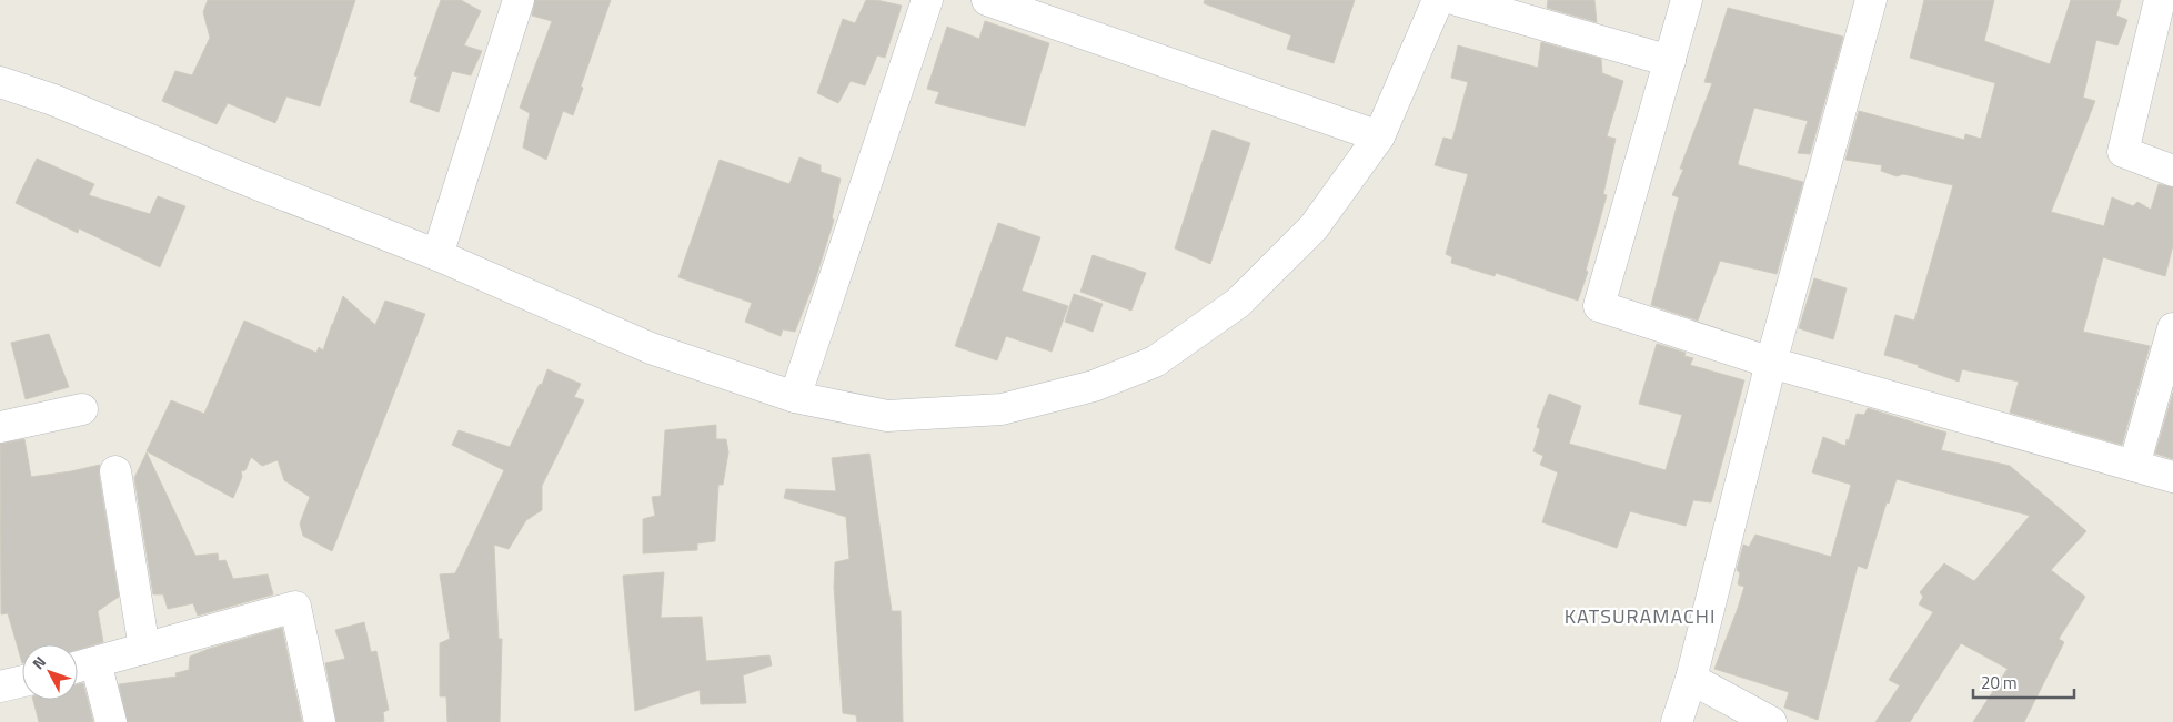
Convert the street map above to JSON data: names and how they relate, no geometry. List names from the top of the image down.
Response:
{
  "districts": ["KATSURAMACHI"],
  "scale_bar": "20 m",
  "north": "top left"
}
